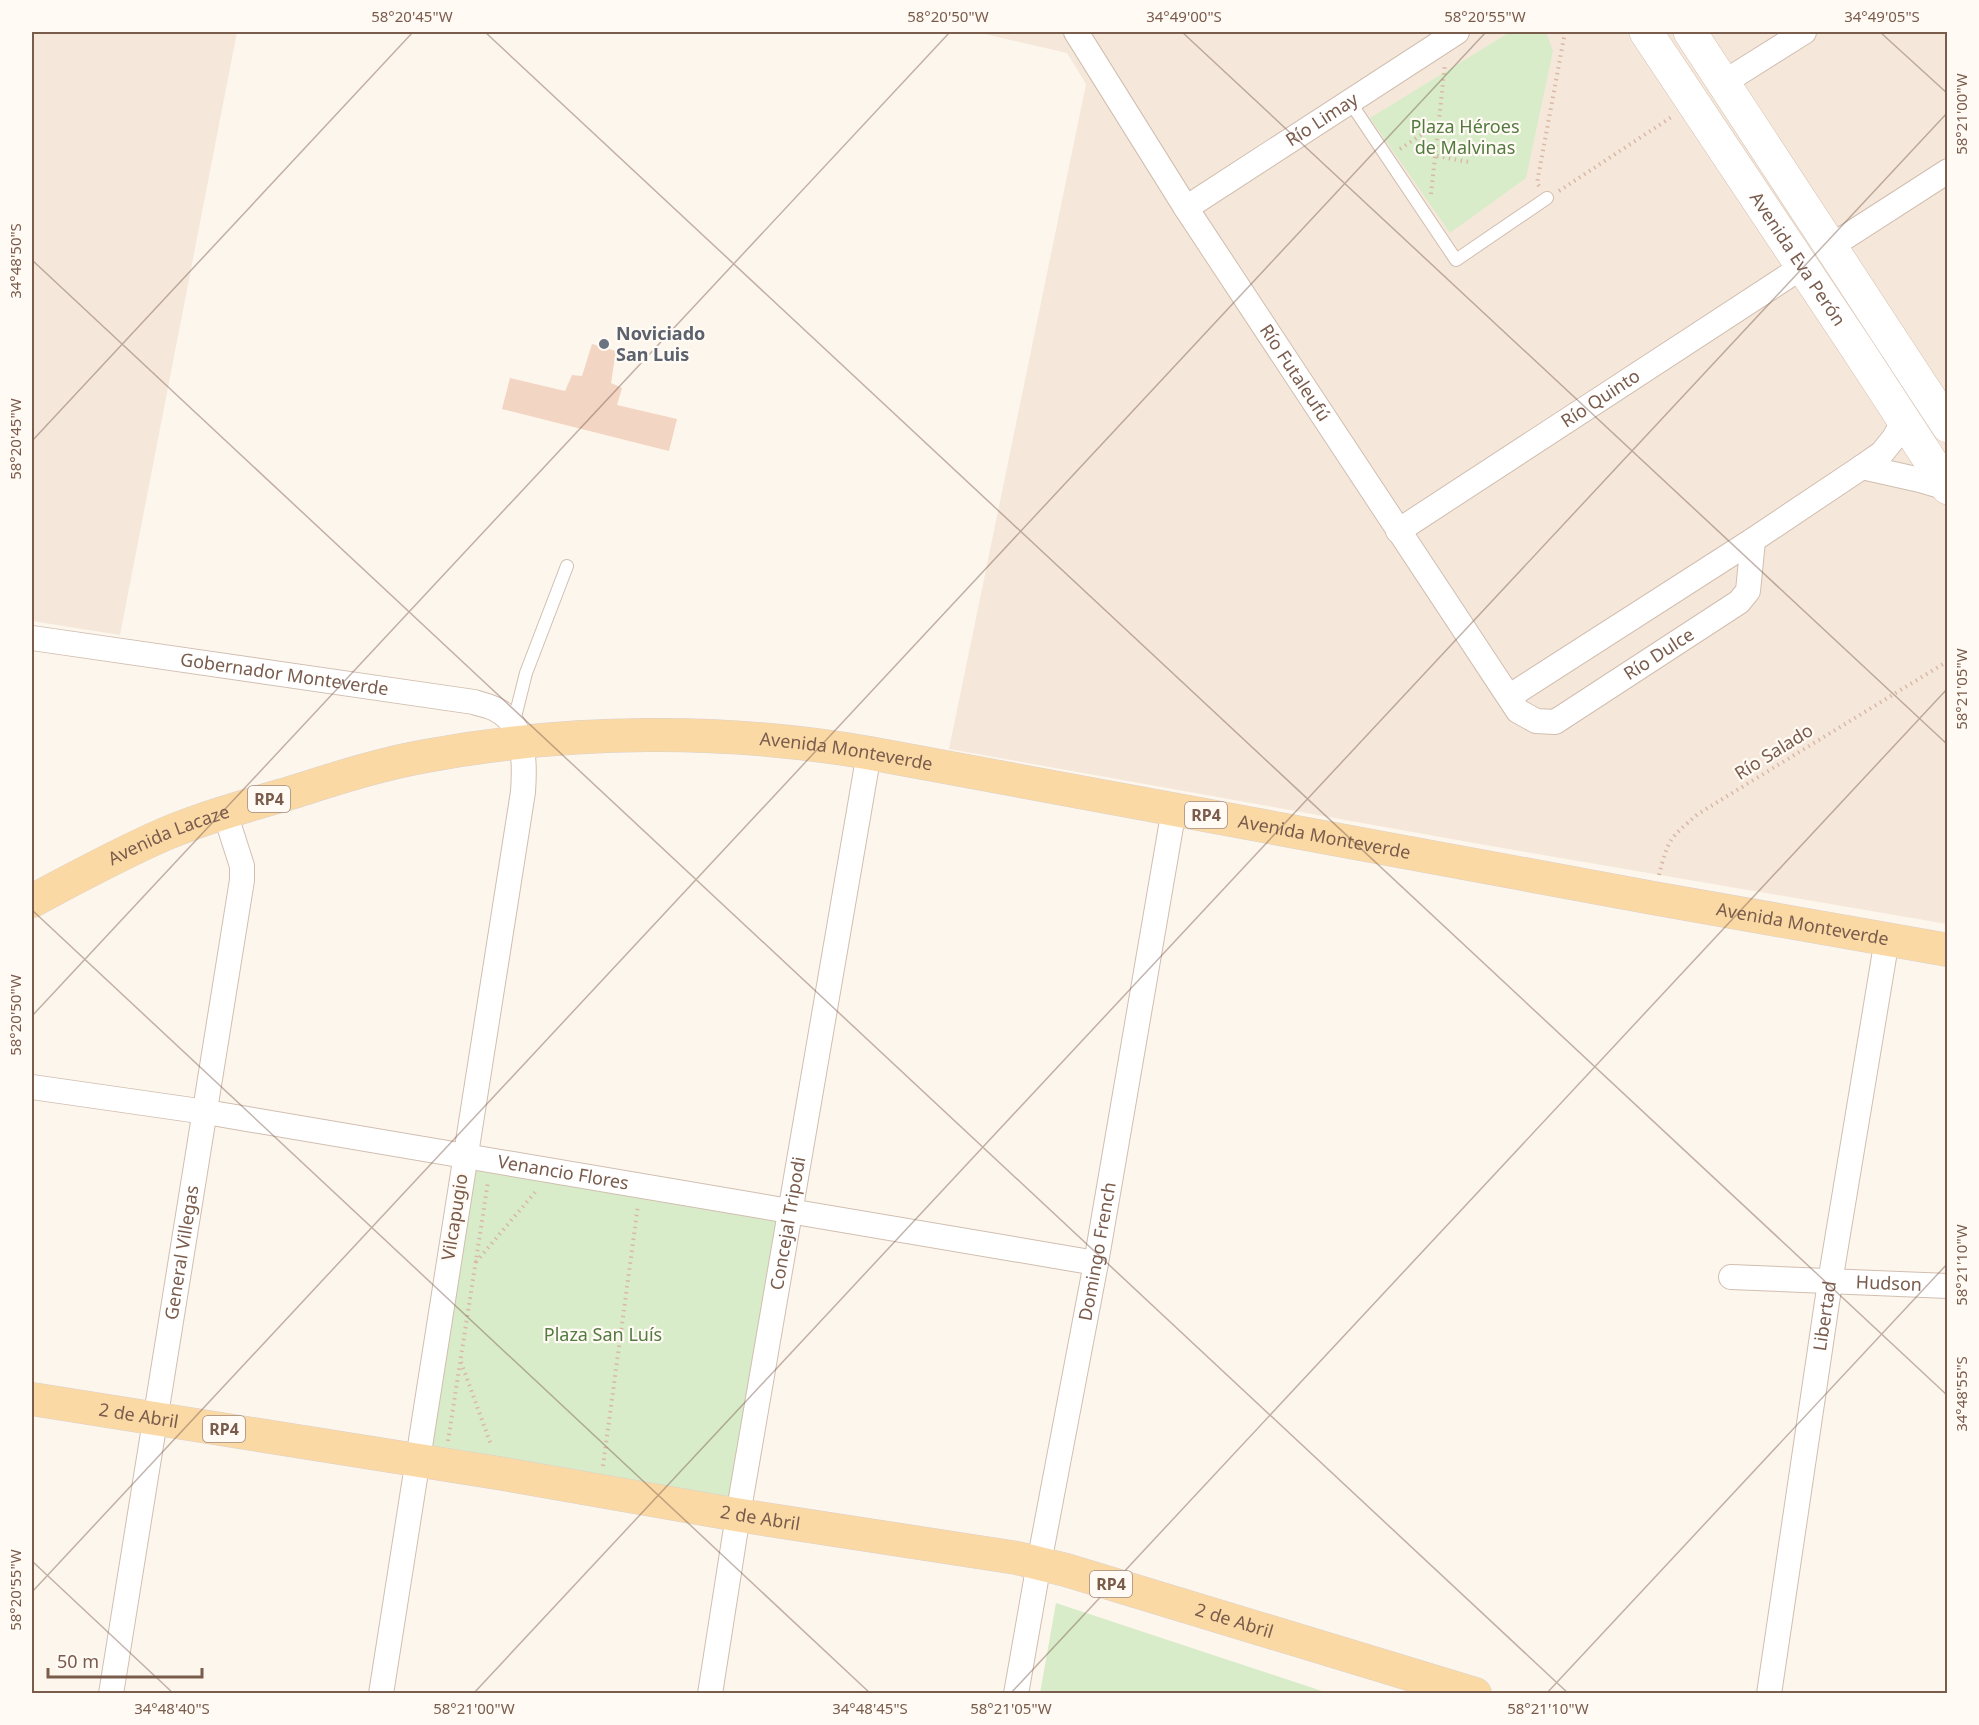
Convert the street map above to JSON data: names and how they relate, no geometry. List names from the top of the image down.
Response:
{
  "streets": {
    "main road": [
      "Avenida Eva Perón",
      "Avenida Monteverde",
      "RP4",
      "Avenida Lacaze",
      "2 de Abril"
    ],
    "street": [
      "Río Limay",
      "Río Futaleufú",
      "Río Quinto",
      "Río Dulce",
      "Gobernador Monteverde",
      "Venancio Flores",
      "Vilcapugio",
      "Concejal Tripodi",
      "General Villegas",
      "Domingo French",
      "Hudson",
      "Libertad"
    ],
    "path": ["Río Salado"]
  },
  "crossings": [
    ["Río Limay", "Río Futaleufú"],
    ["Avenida Eva Perón", "Río Quinto"],
    ["Río Futaleufú", "Río Quinto"],
    ["Río Futaleufú", "Río Dulce"],
    ["Gobernador Monteverde", "Avenida Monteverde"],
    ["Gobernador Monteverde", "Avenida Lacaze"],
    ["Gobernador Monteverde", "Vilcapugio"],
    ["Avenida Monteverde", "Río Salado"],
    ["Avenida Monteverde", "Avenida Lacaze"],
    ["Avenida Monteverde", "Vilcapugio"],
    ["Avenida Monteverde", "Concejal Tripodi"],
    ["Avenida Monteverde", "Domingo French"],
    ["Avenida Monteverde", "Libertad"],
    ["Avenida Lacaze", "Vilcapugio"],
    ["Avenida Lacaze", "General Villegas"],
    ["Venancio Flores", "Vilcapugio"],
    ["Venancio Flores", "Concejal Tripodi"],
    ["Venancio Flores", "General Villegas"],
    ["Venancio Flores", "Domingo French"],
    ["Vilcapugio", "2 de Abril"],
    ["Concejal Tripodi", "2 de Abril"],
    ["General Villegas", "2 de Abril"],
    ["Domingo French", "2 de Abril"],
    ["Hudson", "Libertad"]
  ],
  "parks": ["Plaza Héroes de Malvinas", "Plaza San Luís"],
  "places": ["Noviciado San Luis"],
  "scale_bar": "50 m",
  "coordinates": [
    "58°20'45\"W",
    "58°20'50\"W",
    "34°49'00\"S",
    "58°20'55\"W",
    "34°49'05\"S",
    "58°21'00\"W",
    "34°48'50\"S",
    "58°21'05\"W",
    "58°21'10\"W",
    "34°48'55\"S",
    "34°48'40\"S",
    "34°48'45\"S"
  ]
}
